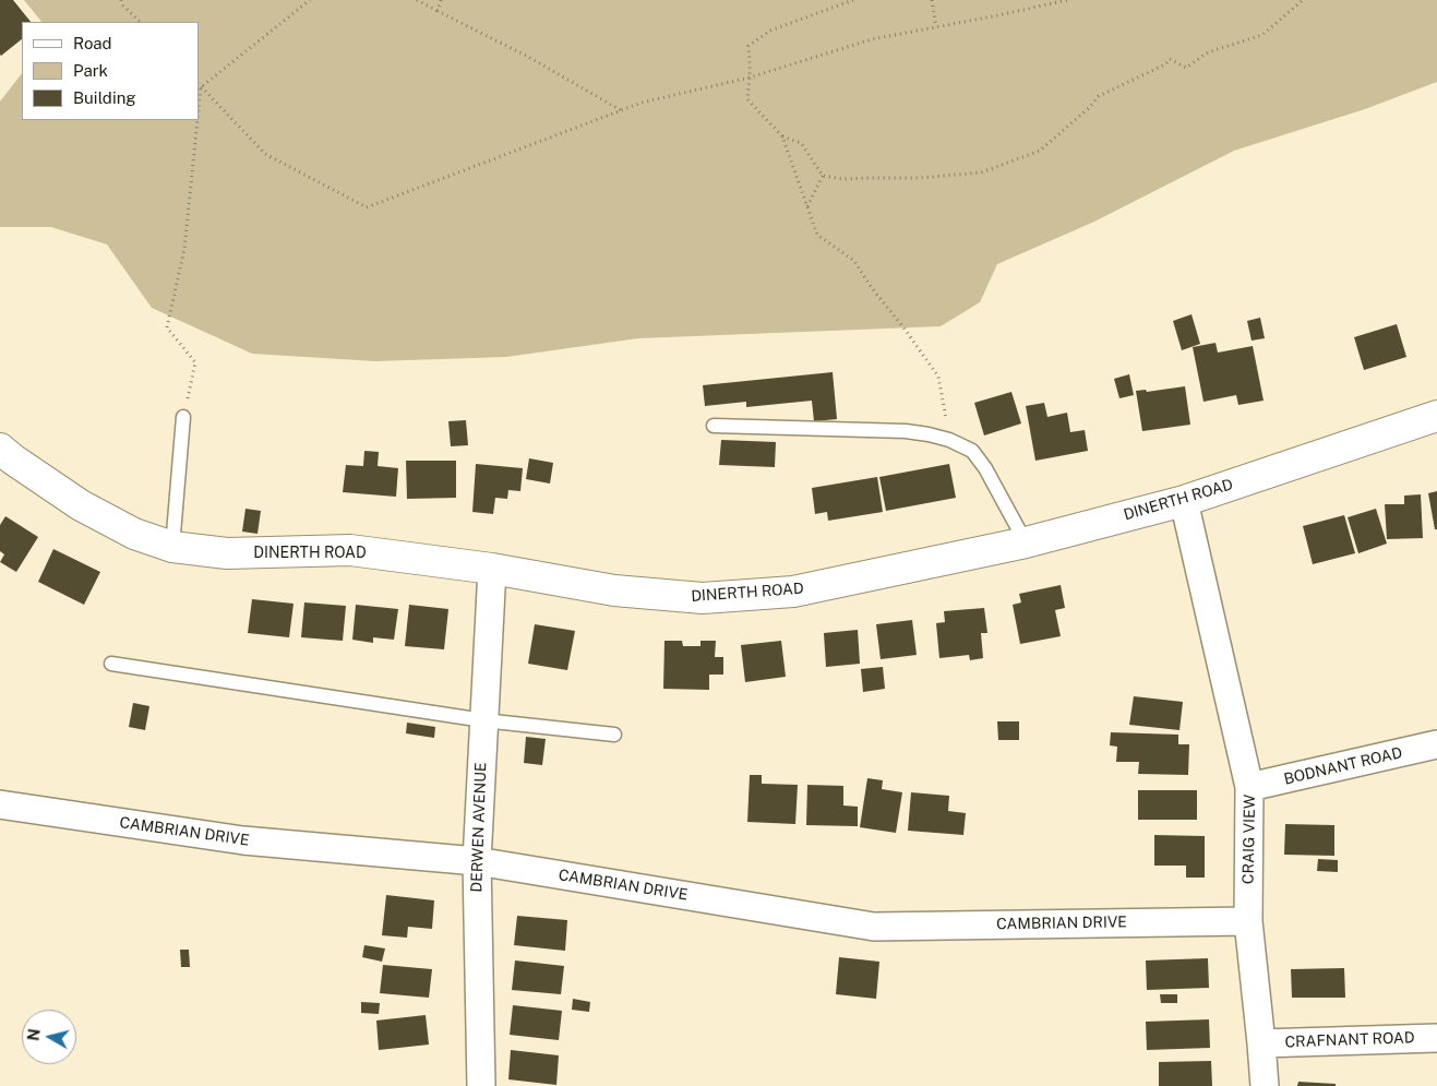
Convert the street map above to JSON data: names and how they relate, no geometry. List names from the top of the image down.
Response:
{
  "streets": {
    "street": [
      "DINERTH ROAD",
      "BODNANT ROAD",
      "DERWEN AVENUE",
      "CAMBRIAN DRIVE",
      "CRAIG VIEW",
      "CRAFNANT ROAD"
    ]
  },
  "crossings": [
    ["DINERTH ROAD", "DERWEN AVENUE"],
    ["DINERTH ROAD", "CRAIG VIEW"],
    ["BODNANT ROAD", "CRAIG VIEW"],
    ["DERWEN AVENUE", "CAMBRIAN DRIVE"],
    ["CAMBRIAN DRIVE", "CRAIG VIEW"],
    ["CRAIG VIEW", "CRAFNANT ROAD"]
  ],
  "legend": ["Road", "Park", "Building"],
  "north": "left"
}
